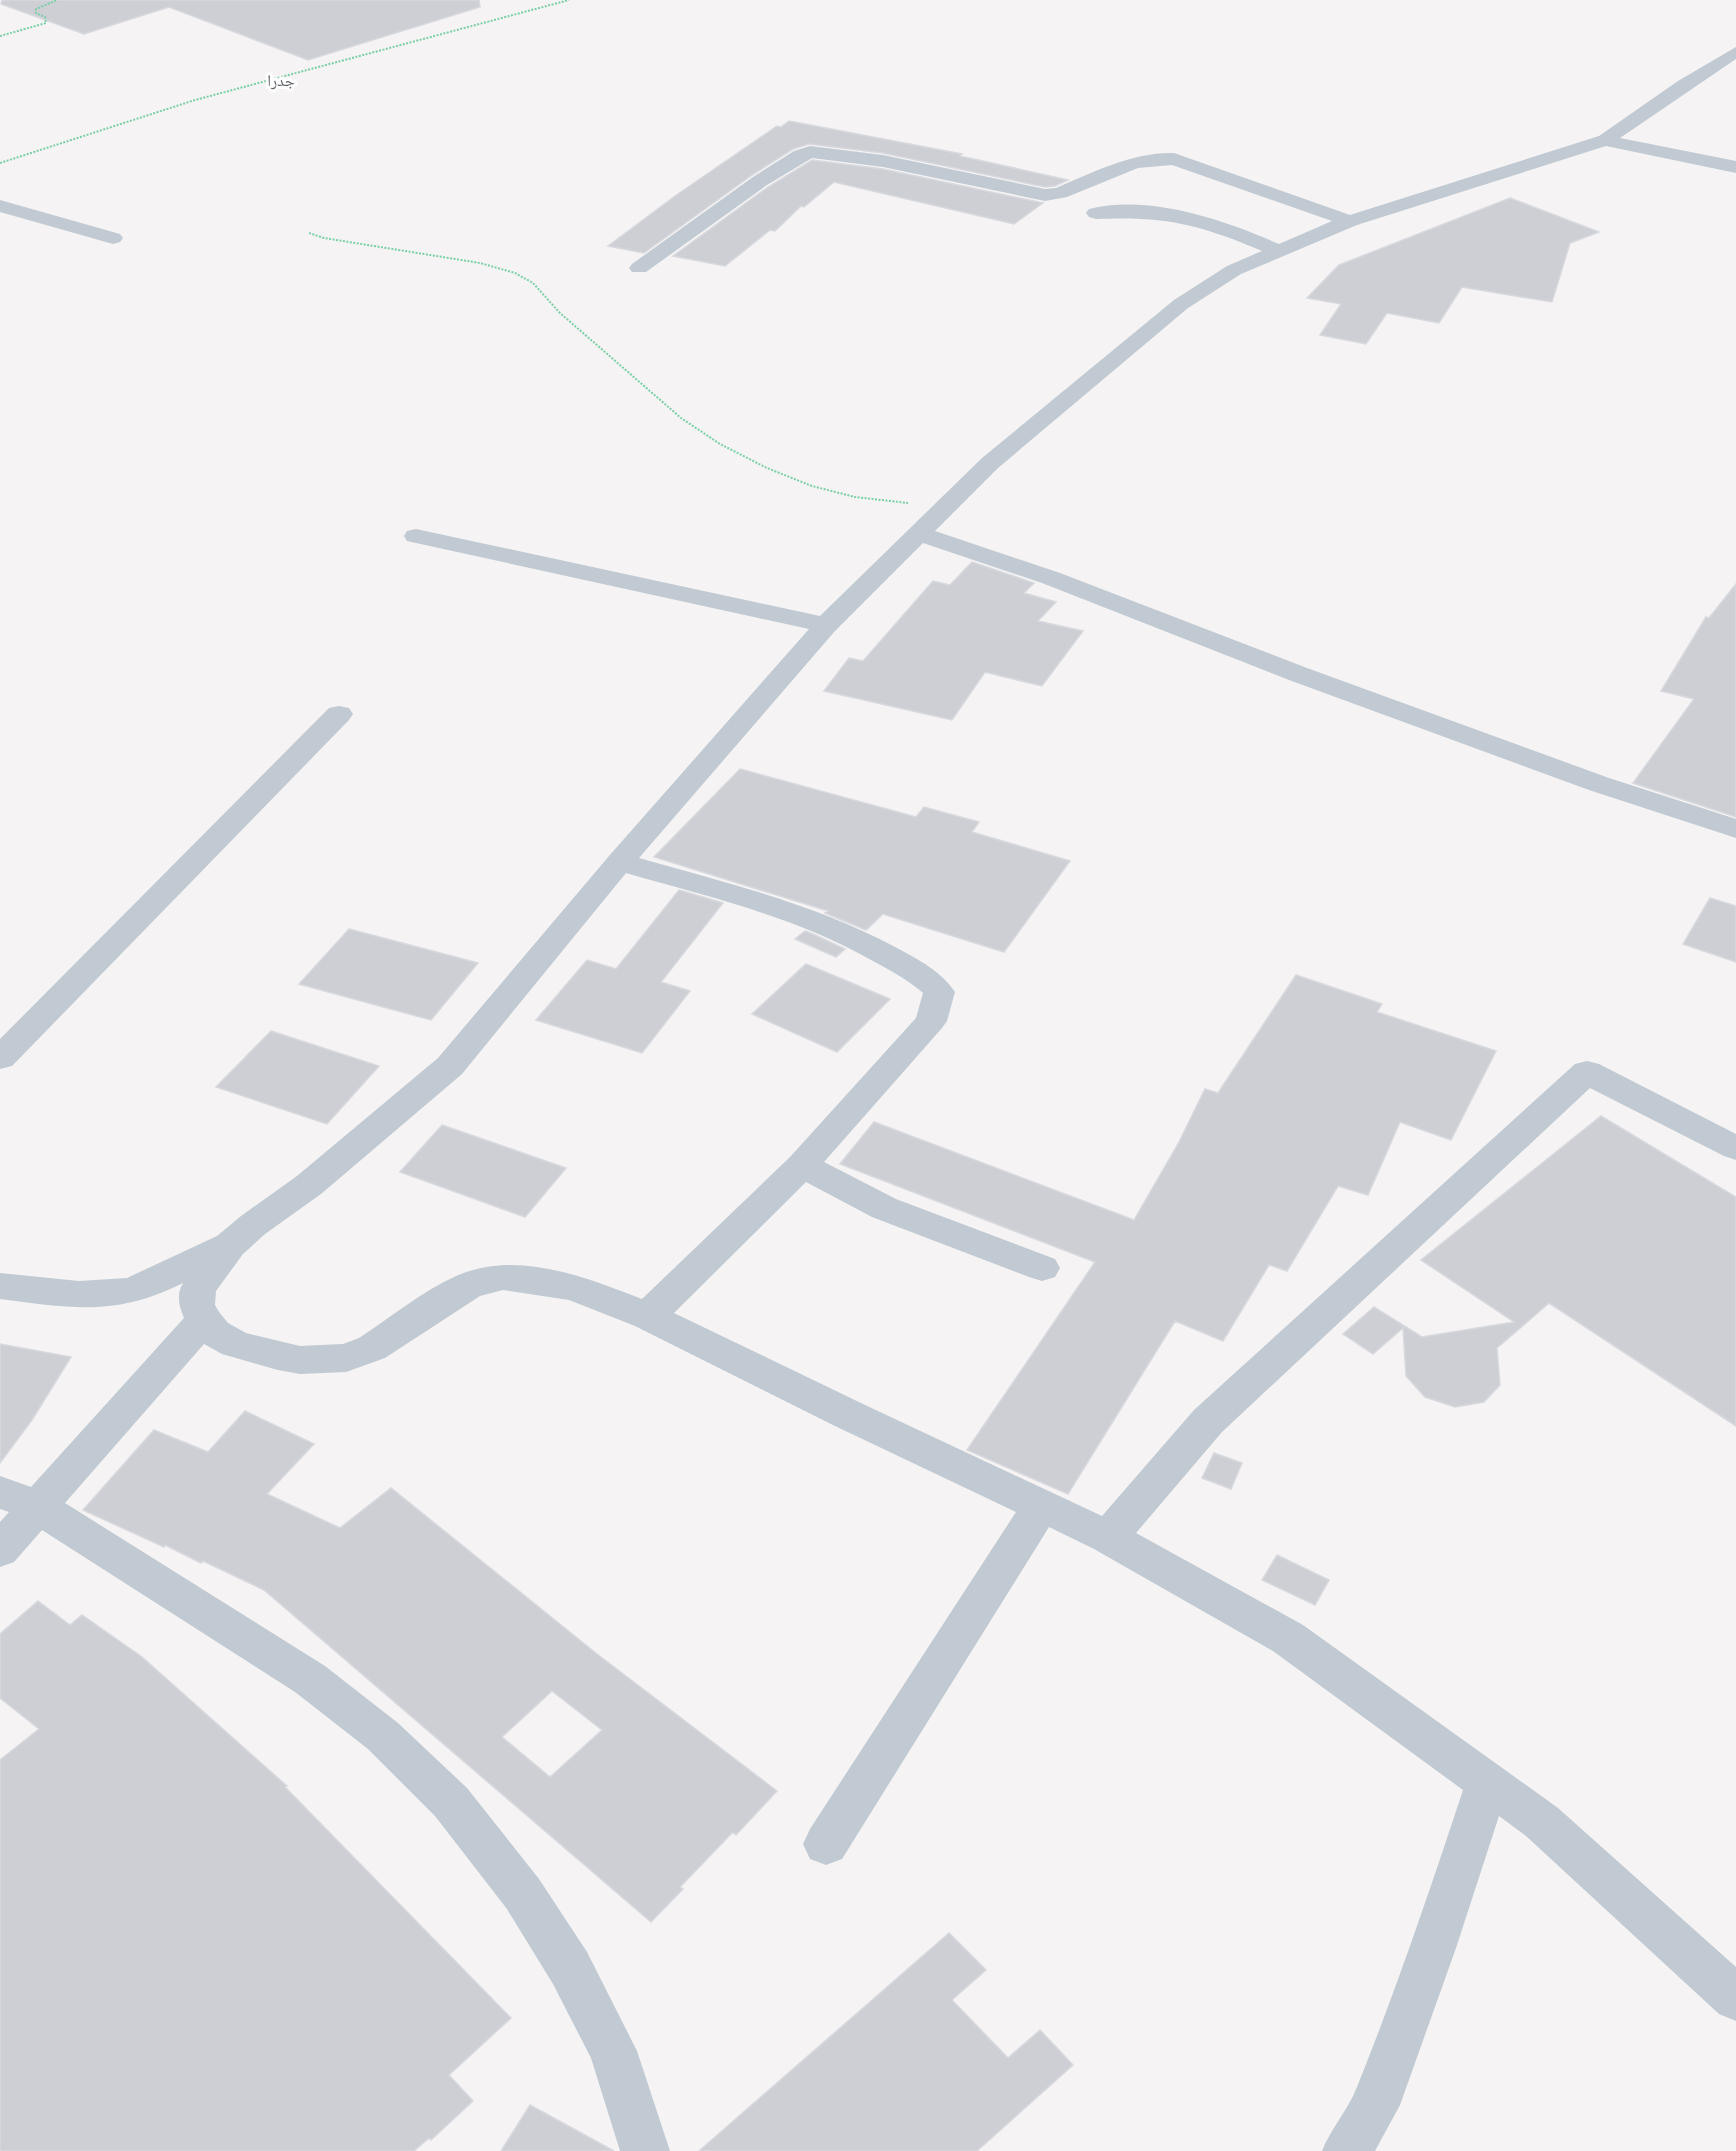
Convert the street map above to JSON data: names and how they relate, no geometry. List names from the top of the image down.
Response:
{
  "districts": ["جدرا"]
}
